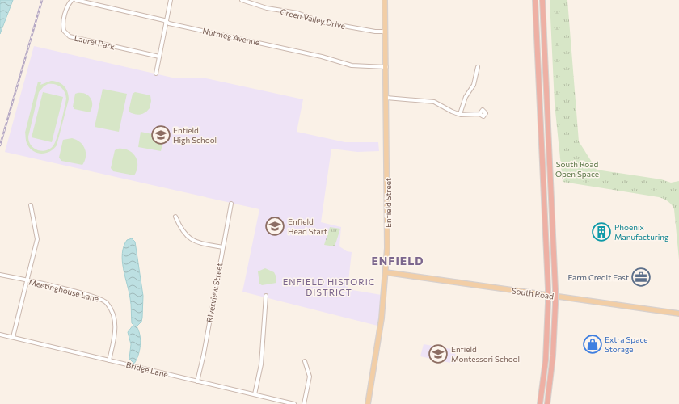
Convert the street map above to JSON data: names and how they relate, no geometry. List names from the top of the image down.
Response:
{
  "streets": {
    "main road": ["Enfield Street", "South Road"],
    "street": [
      "Green Valley Drive",
      "Nutmeg Avenue",
      "Laurel Park",
      "Meetinghouse Lane",
      "Riverview Street",
      "Bridge Lane"
    ]
  },
  "crossings": [
    ["Green Valley Drive", "Enfield Street"],
    ["Nutmeg Avenue", "Enfield Street"],
    ["Enfield Street", "South Road"],
    ["Meetinghouse Lane", "Bridge Lane"],
    ["Riverview Street", "Bridge Lane"]
  ],
  "districts": ["ENFIELD", "ENFIELD HISTORIC DISTRICT"],
  "parks": ["South Road Open Space"],
  "places": {
    "school or university": ["Enfield High School", "Enfield Head Start", "Enfield Montessori School"],
    "building": ["Phoenix Manufacturing"],
    "office": ["Farm Credit East"],
    "shop": ["Extra Space Storage"]
  }
}
